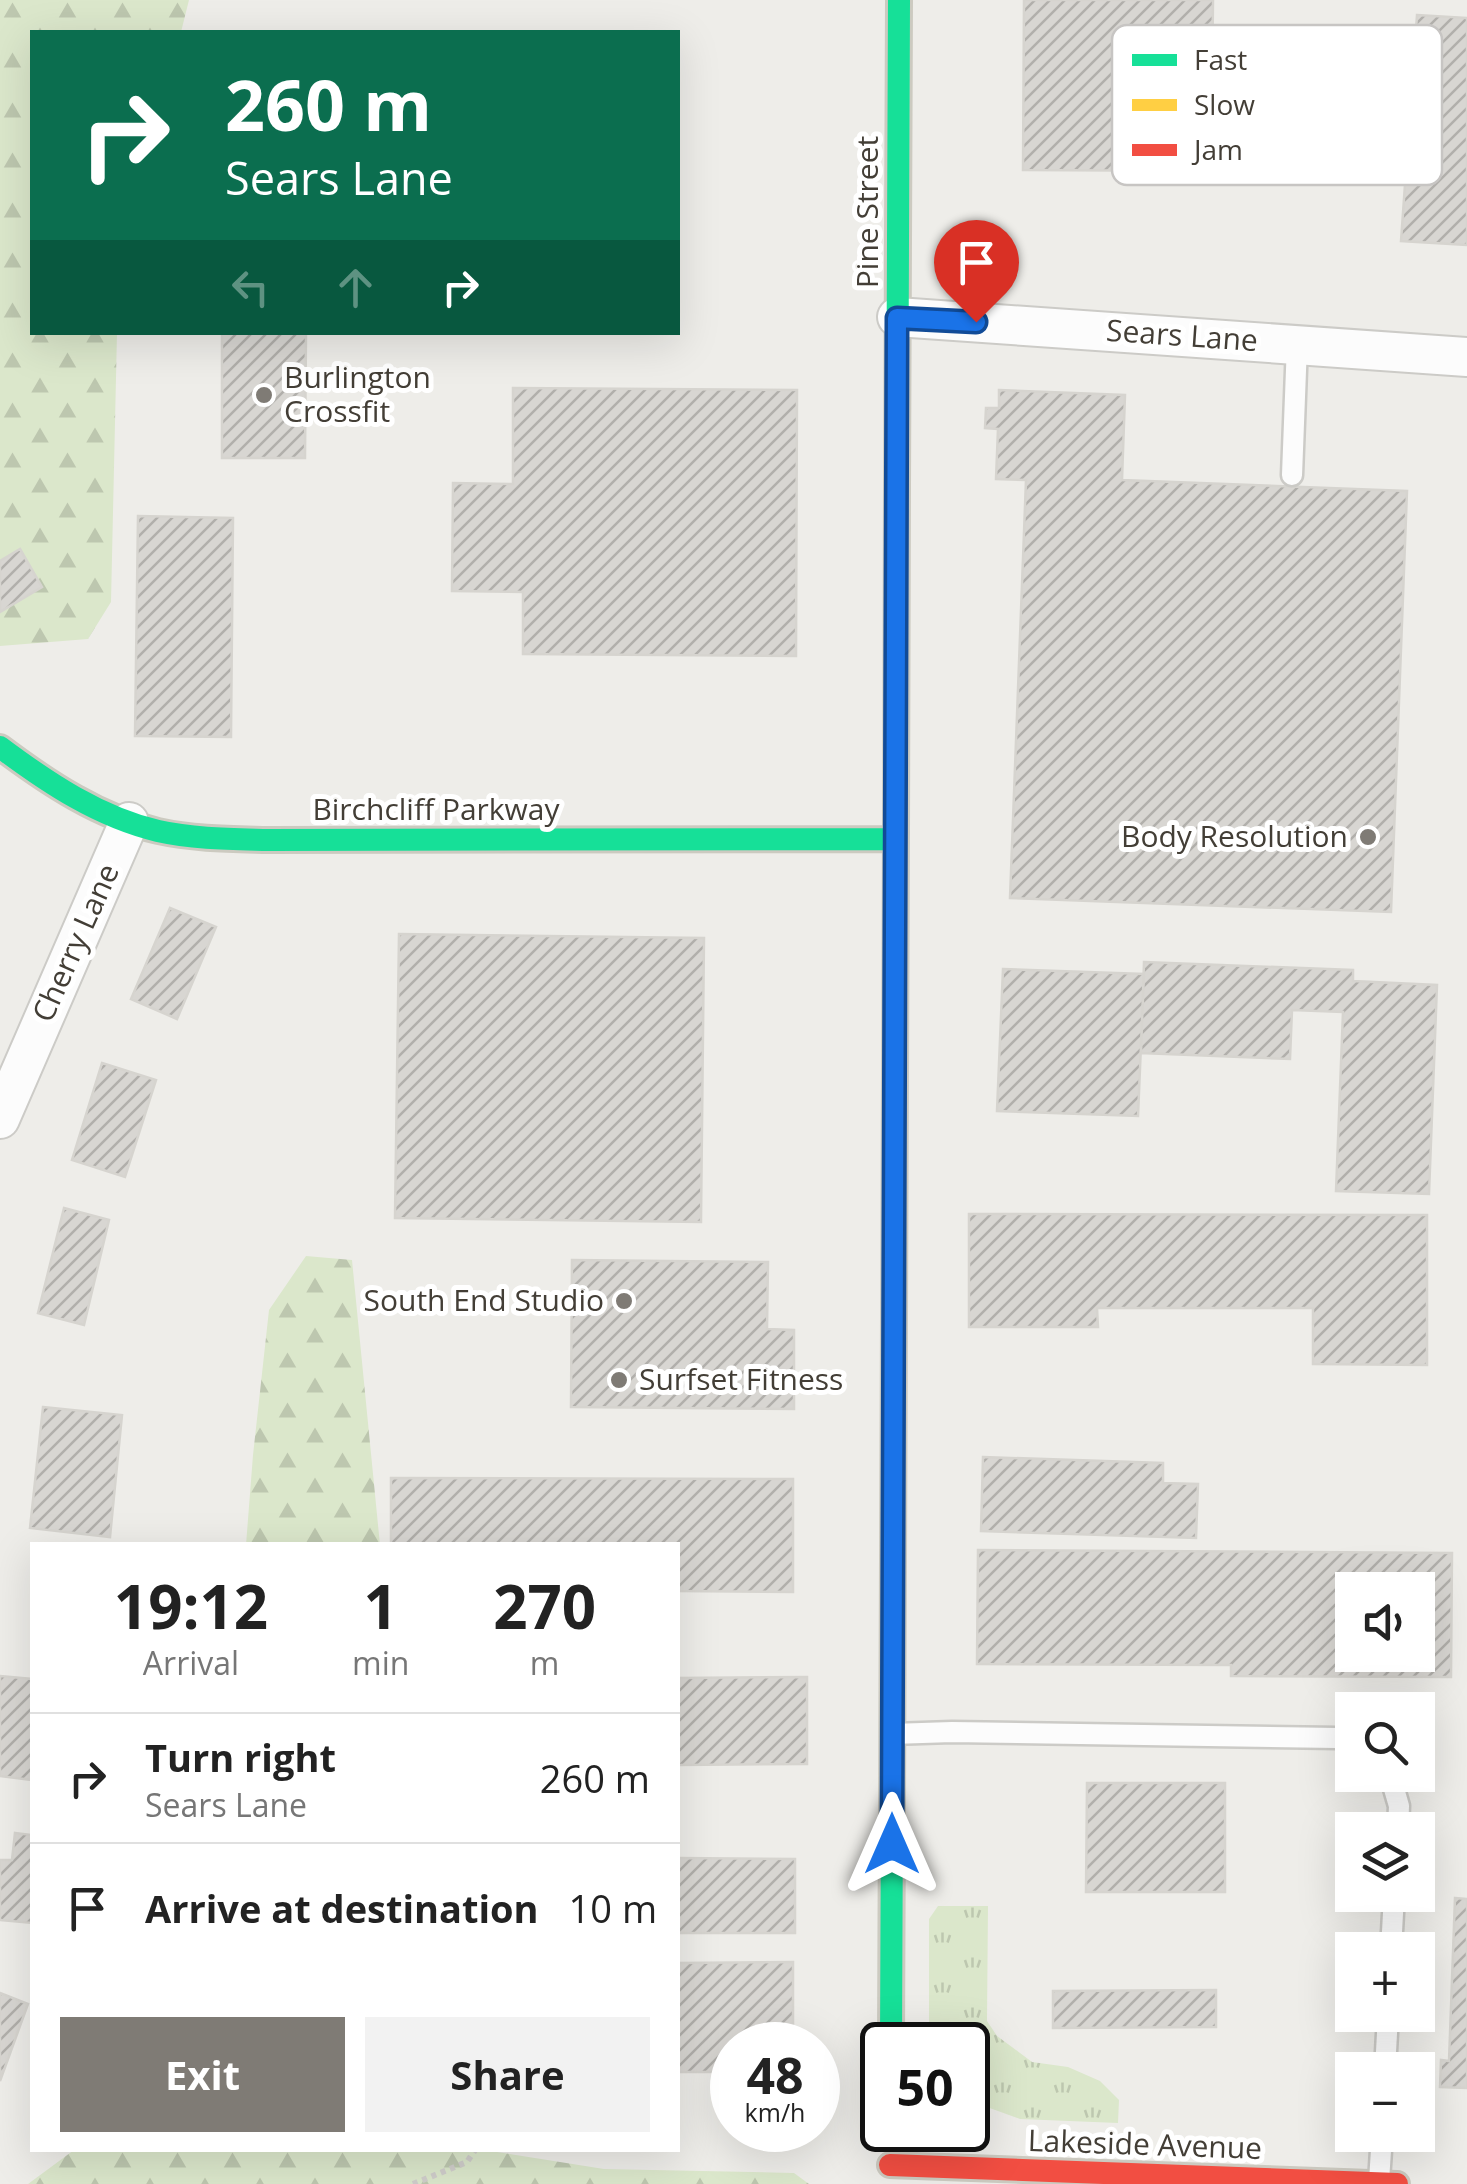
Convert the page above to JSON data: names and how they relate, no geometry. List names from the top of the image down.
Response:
{
  "streets": {
    "main road": ["Pine Street", "Birchcliff Parkway", "Lakeside Avenue"],
    "street": ["Sears Lane", "Cherry Lane"]
  },
  "crossings": [
    ["Pine Street", "Sears Lane"],
    ["Pine Street", "Birchcliff Parkway"],
    ["Birchcliff Parkway", "Cherry Lane"]
  ],
  "places": [
    "Burlington Crossfit",
    "Body Resolution",
    "South End Studio",
    "Surfset Fitness"
  ],
  "legend": ["Fast", "Slow", "Jam"],
  "page": {
    "turn": ["260 m", "Sears Lane"],
    "eta": [
      "19:12",
      "Arrival",
      "1",
      "min",
      "270",
      "m"
    ],
    "map_buttons": ["+", "−"],
    "list": [
      {
        "name": "Turn right",
        "note": "Sears Lane",
        "value": "260 m"
      },
      {
        "name": "Arrive at destination",
        "value": "10 m"
      }
    ],
    "buttons": ["Exit", "Share"],
    "speed": "48 km/h",
    "limit": "50"
  }
}
